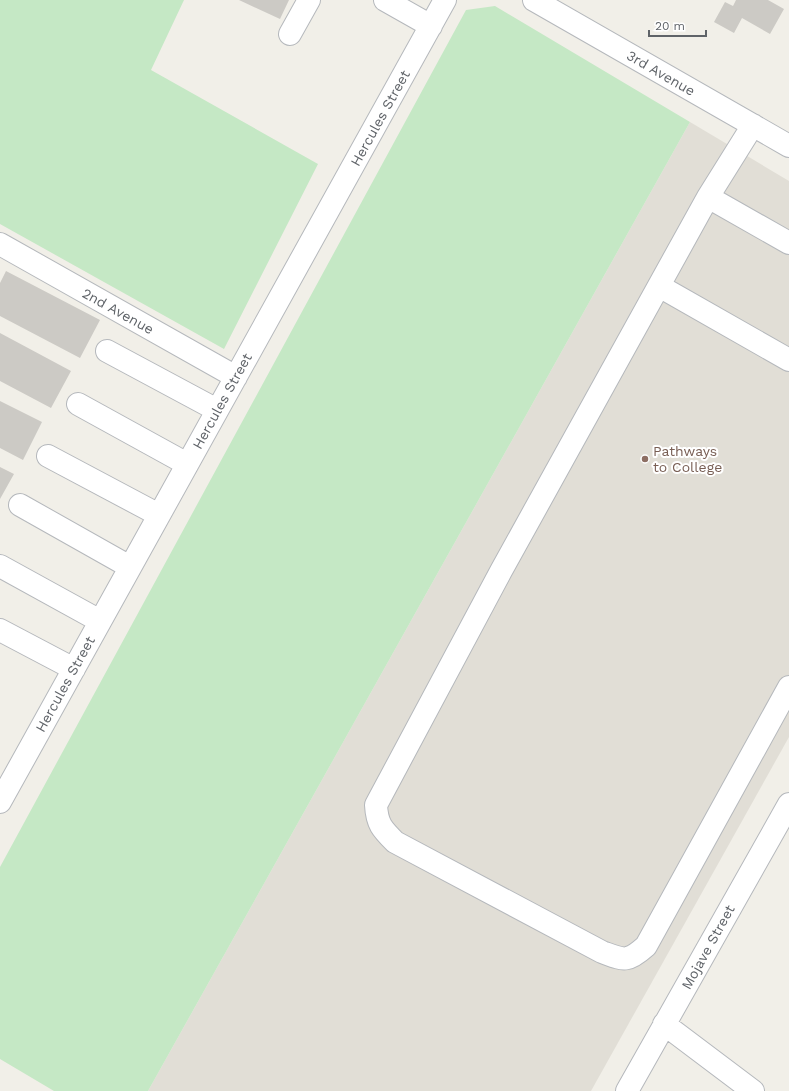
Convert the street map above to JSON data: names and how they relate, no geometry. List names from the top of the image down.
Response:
{
  "streets": {
    "street": [
      "3rd Avenue",
      "Hercules Street",
      "2nd Avenue",
      "Mojave Street"
    ]
  },
  "crossings": [
    ["Hercules Street", "2nd Avenue"]
  ],
  "places": ["Pathways to College"],
  "scale_bar": "20 m"
}
